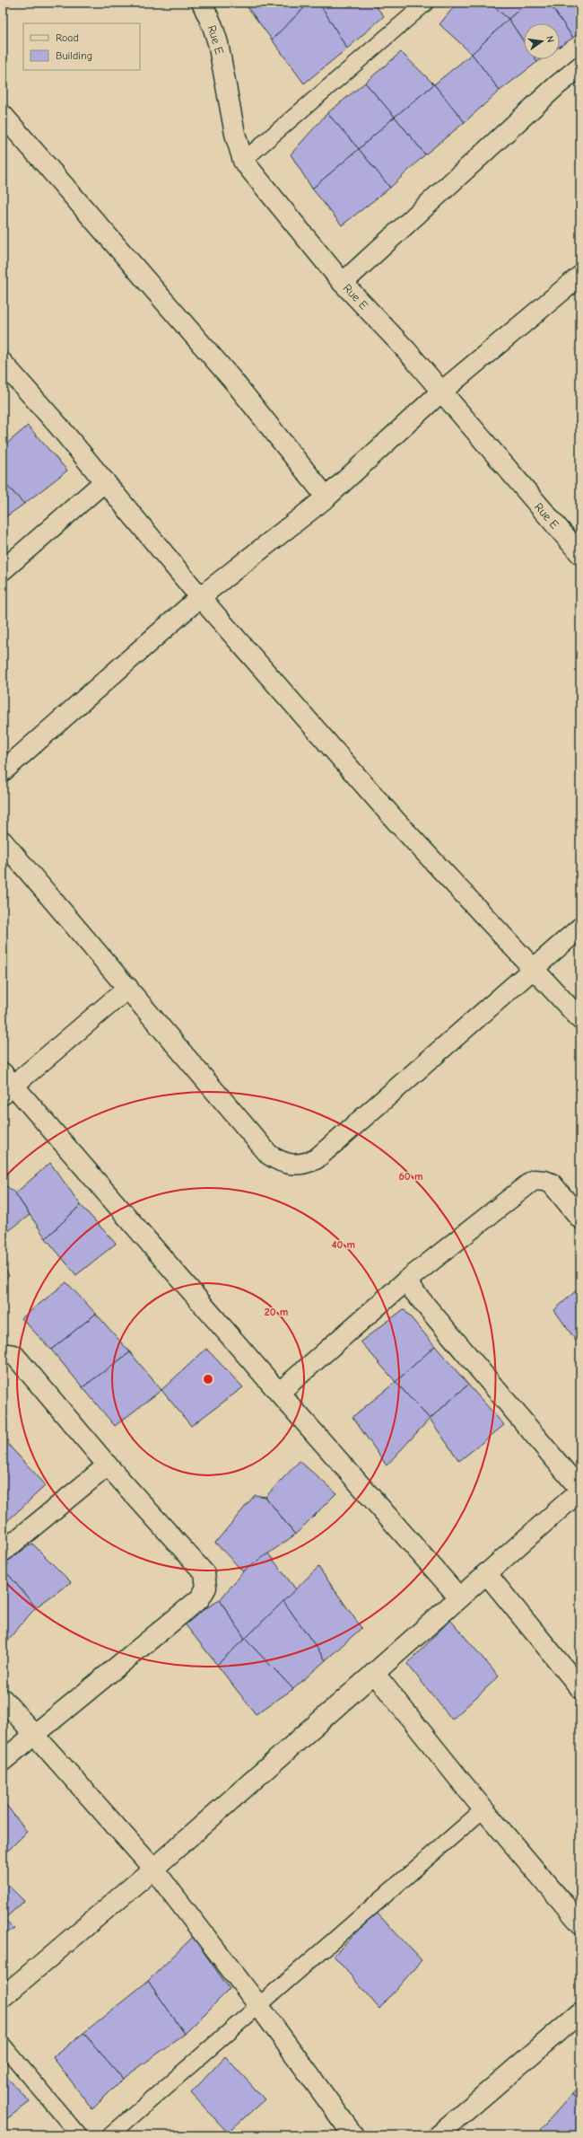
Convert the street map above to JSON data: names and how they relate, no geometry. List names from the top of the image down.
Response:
{
  "streets": {
    "street": ["Rue E"]
  },
  "legend": ["Road", "Building"],
  "north": "right",
  "rings": ["60 m", "40 m", "20 m"]
}
